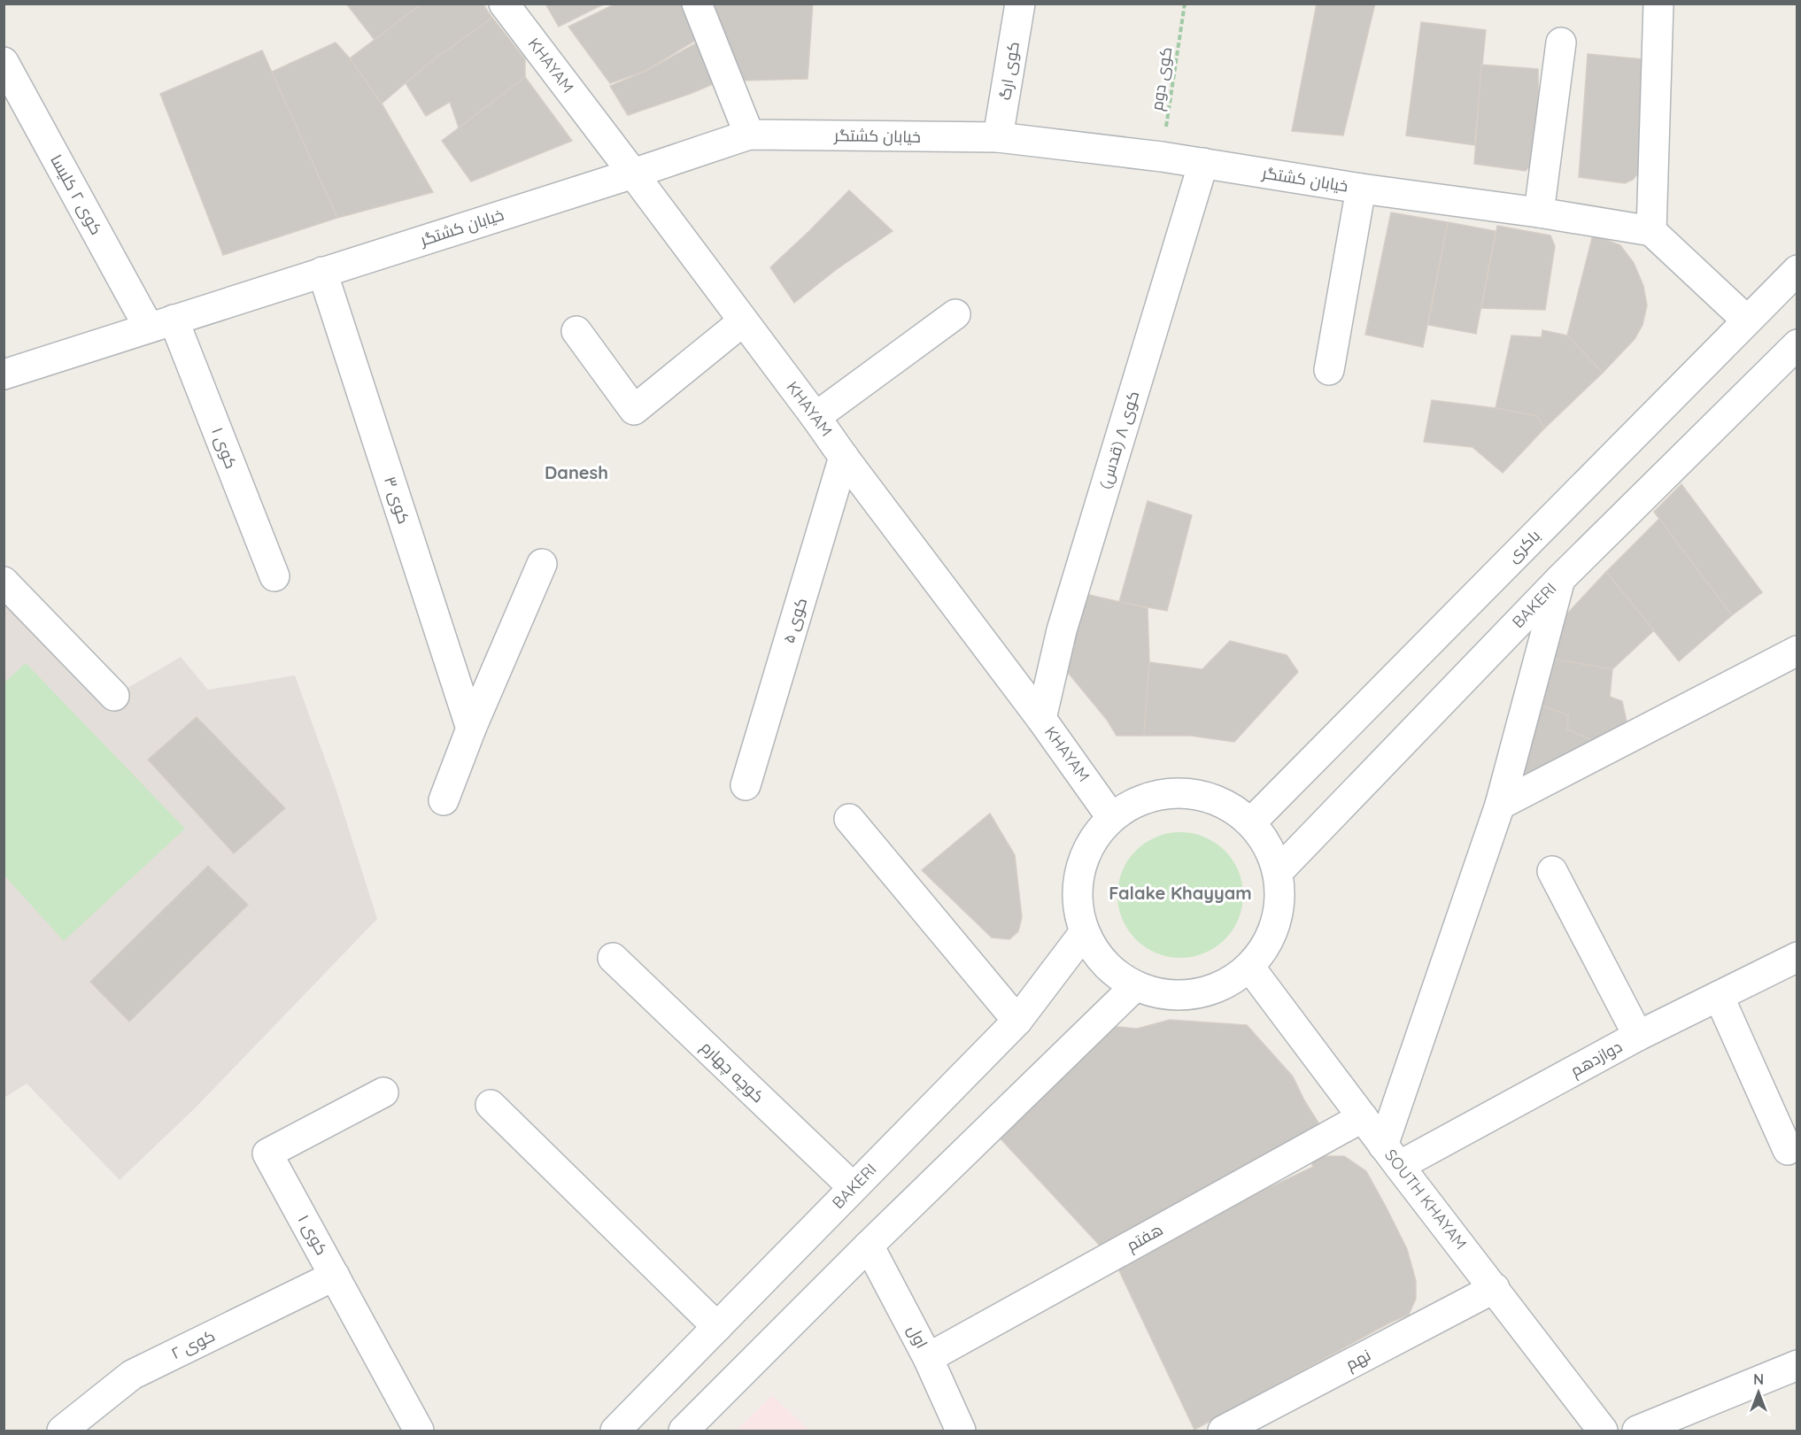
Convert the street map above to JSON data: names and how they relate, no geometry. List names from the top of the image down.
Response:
{
  "streets": {
    "street": [
      "KHAYAM",
      "کوی ارگ",
      "خیابان کشتگر",
      "کوی ۲ کلیسا",
      "کوی ۸ (قدس)",
      "کوی ۱",
      "کوی ۳",
      "باکری",
      "BAKERI",
      "کوی ۵",
      "دوازدهم",
      "کوچه چهارم",
      "SOUTH KHAYAM",
      "هفتم",
      "اول",
      "کوی ۲",
      "نهم"
    ],
    "path": ["کوی دوم"]
  },
  "crossings": [
    ["KHAYAM", "خیابان کشتگر"],
    ["KHAYAM", "کوی ۸ (قدس)"],
    ["KHAYAM", "کوی ۵"],
    ["کوی ارگ", "خیابان کشتگر"],
    ["کوی دوم", "خیابان کشتگر"],
    ["خیابان کشتگر", "کوی ۲ کلیسا"],
    ["خیابان کشتگر", "کوی ۸ (قدس)"],
    ["خیابان کشتگر", "کوی ۱"],
    ["خیابان کشتگر", "کوی ۳"],
    ["کوی ۲ کلیسا", "کوی ۱"],
    ["کوی ۱", "کوی ۲"],
    ["BAKERI", "کوچه چهارم"],
    ["دوازدهم", "SOUTH KHAYAM"],
    ["SOUTH KHAYAM", "هفتم"],
    ["SOUTH KHAYAM", "نهم"],
    ["هفتم", "اول"]
  ],
  "districts": ["Danesh", "Falake Khayyam"],
  "north": "top"
}
